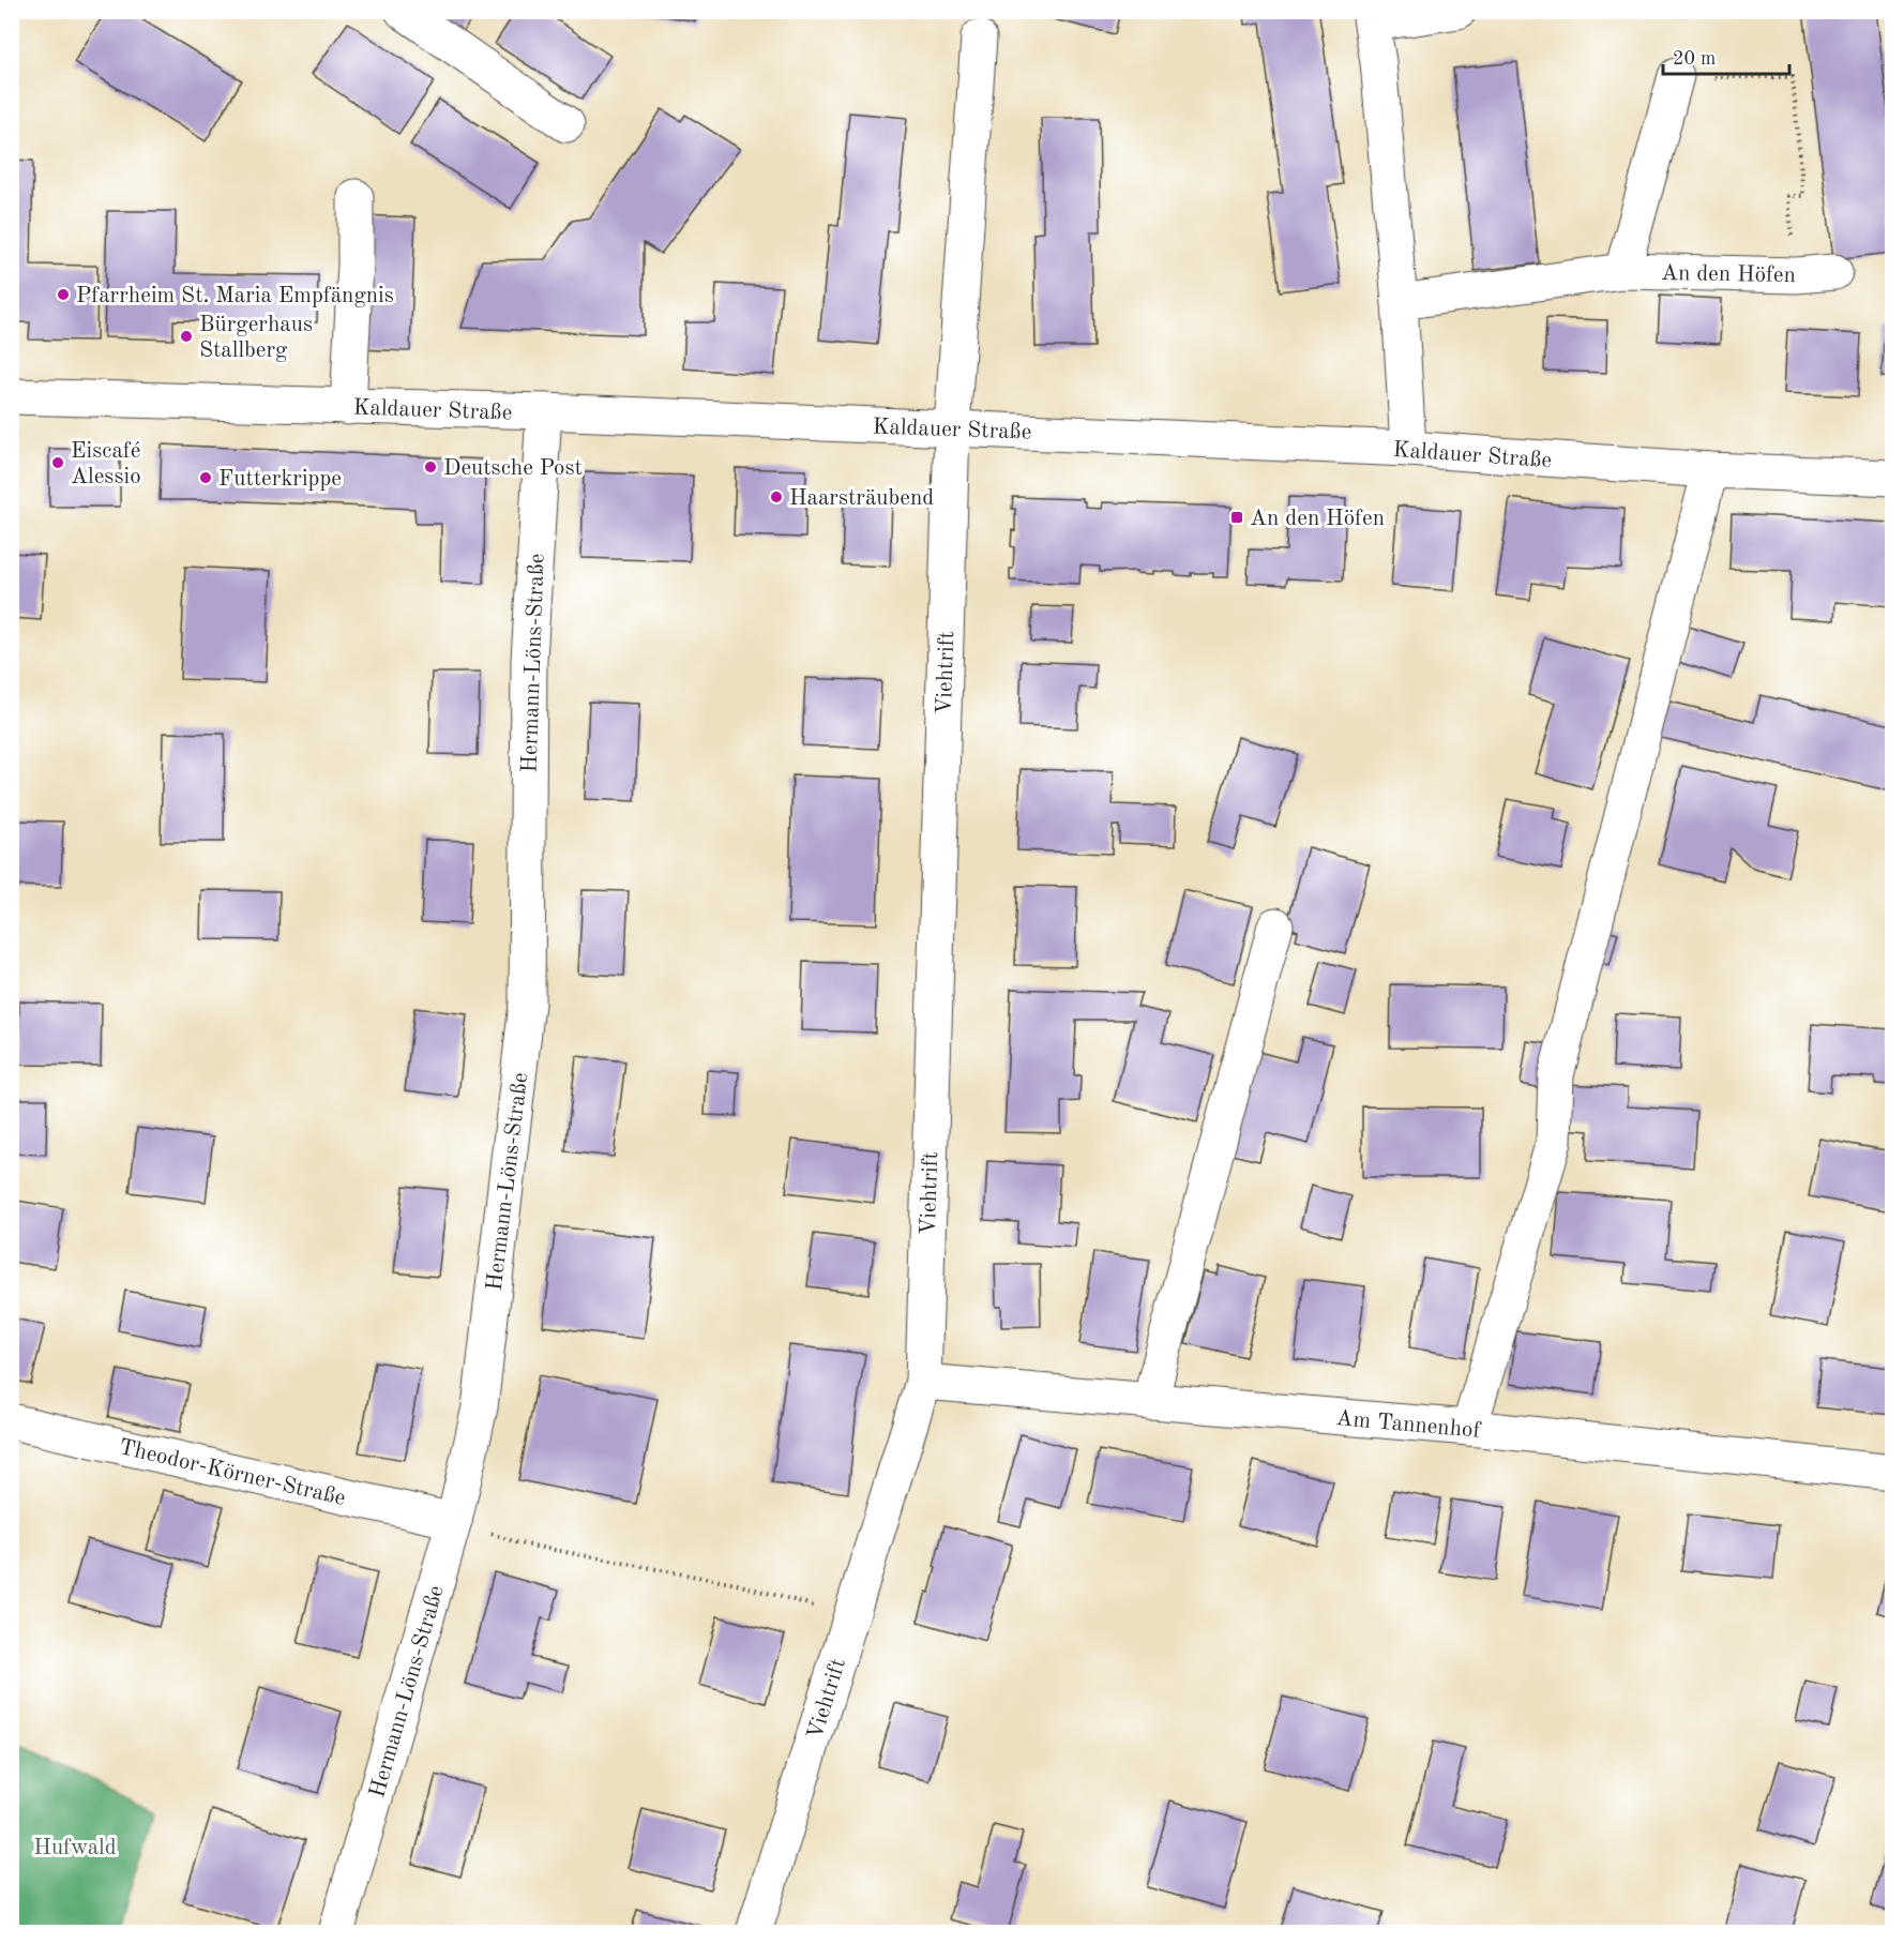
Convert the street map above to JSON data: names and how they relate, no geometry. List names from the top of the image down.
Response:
{
  "streets": {
    "street": [
      "An den Höfen",
      "Kaldauer Straße",
      "Hermann-Löns-Straße",
      "Viehtrift",
      "Am Tannenhof",
      "Theodor-Körner-Straße"
    ]
  },
  "crossings": [
    ["Kaldauer Straße", "Hermann-Löns-Straße"],
    ["Kaldauer Straße", "Viehtrift"],
    ["Hermann-Löns-Straße", "Theodor-Körner-Straße"],
    ["Viehtrift", "Am Tannenhof"]
  ],
  "parks": ["Hufwald"],
  "places": {
    "other": [
      "Pfarrheim St. Maria Empfängnis",
      "Bürgerhaus Stallberg",
      "Eiscafé Alessio",
      "Deutsche Post",
      "Futterkrippe",
      "Haarsträubend"
    ],
    "transit": ["An den Höfen"]
  },
  "scale_bar": "20 m"
}
